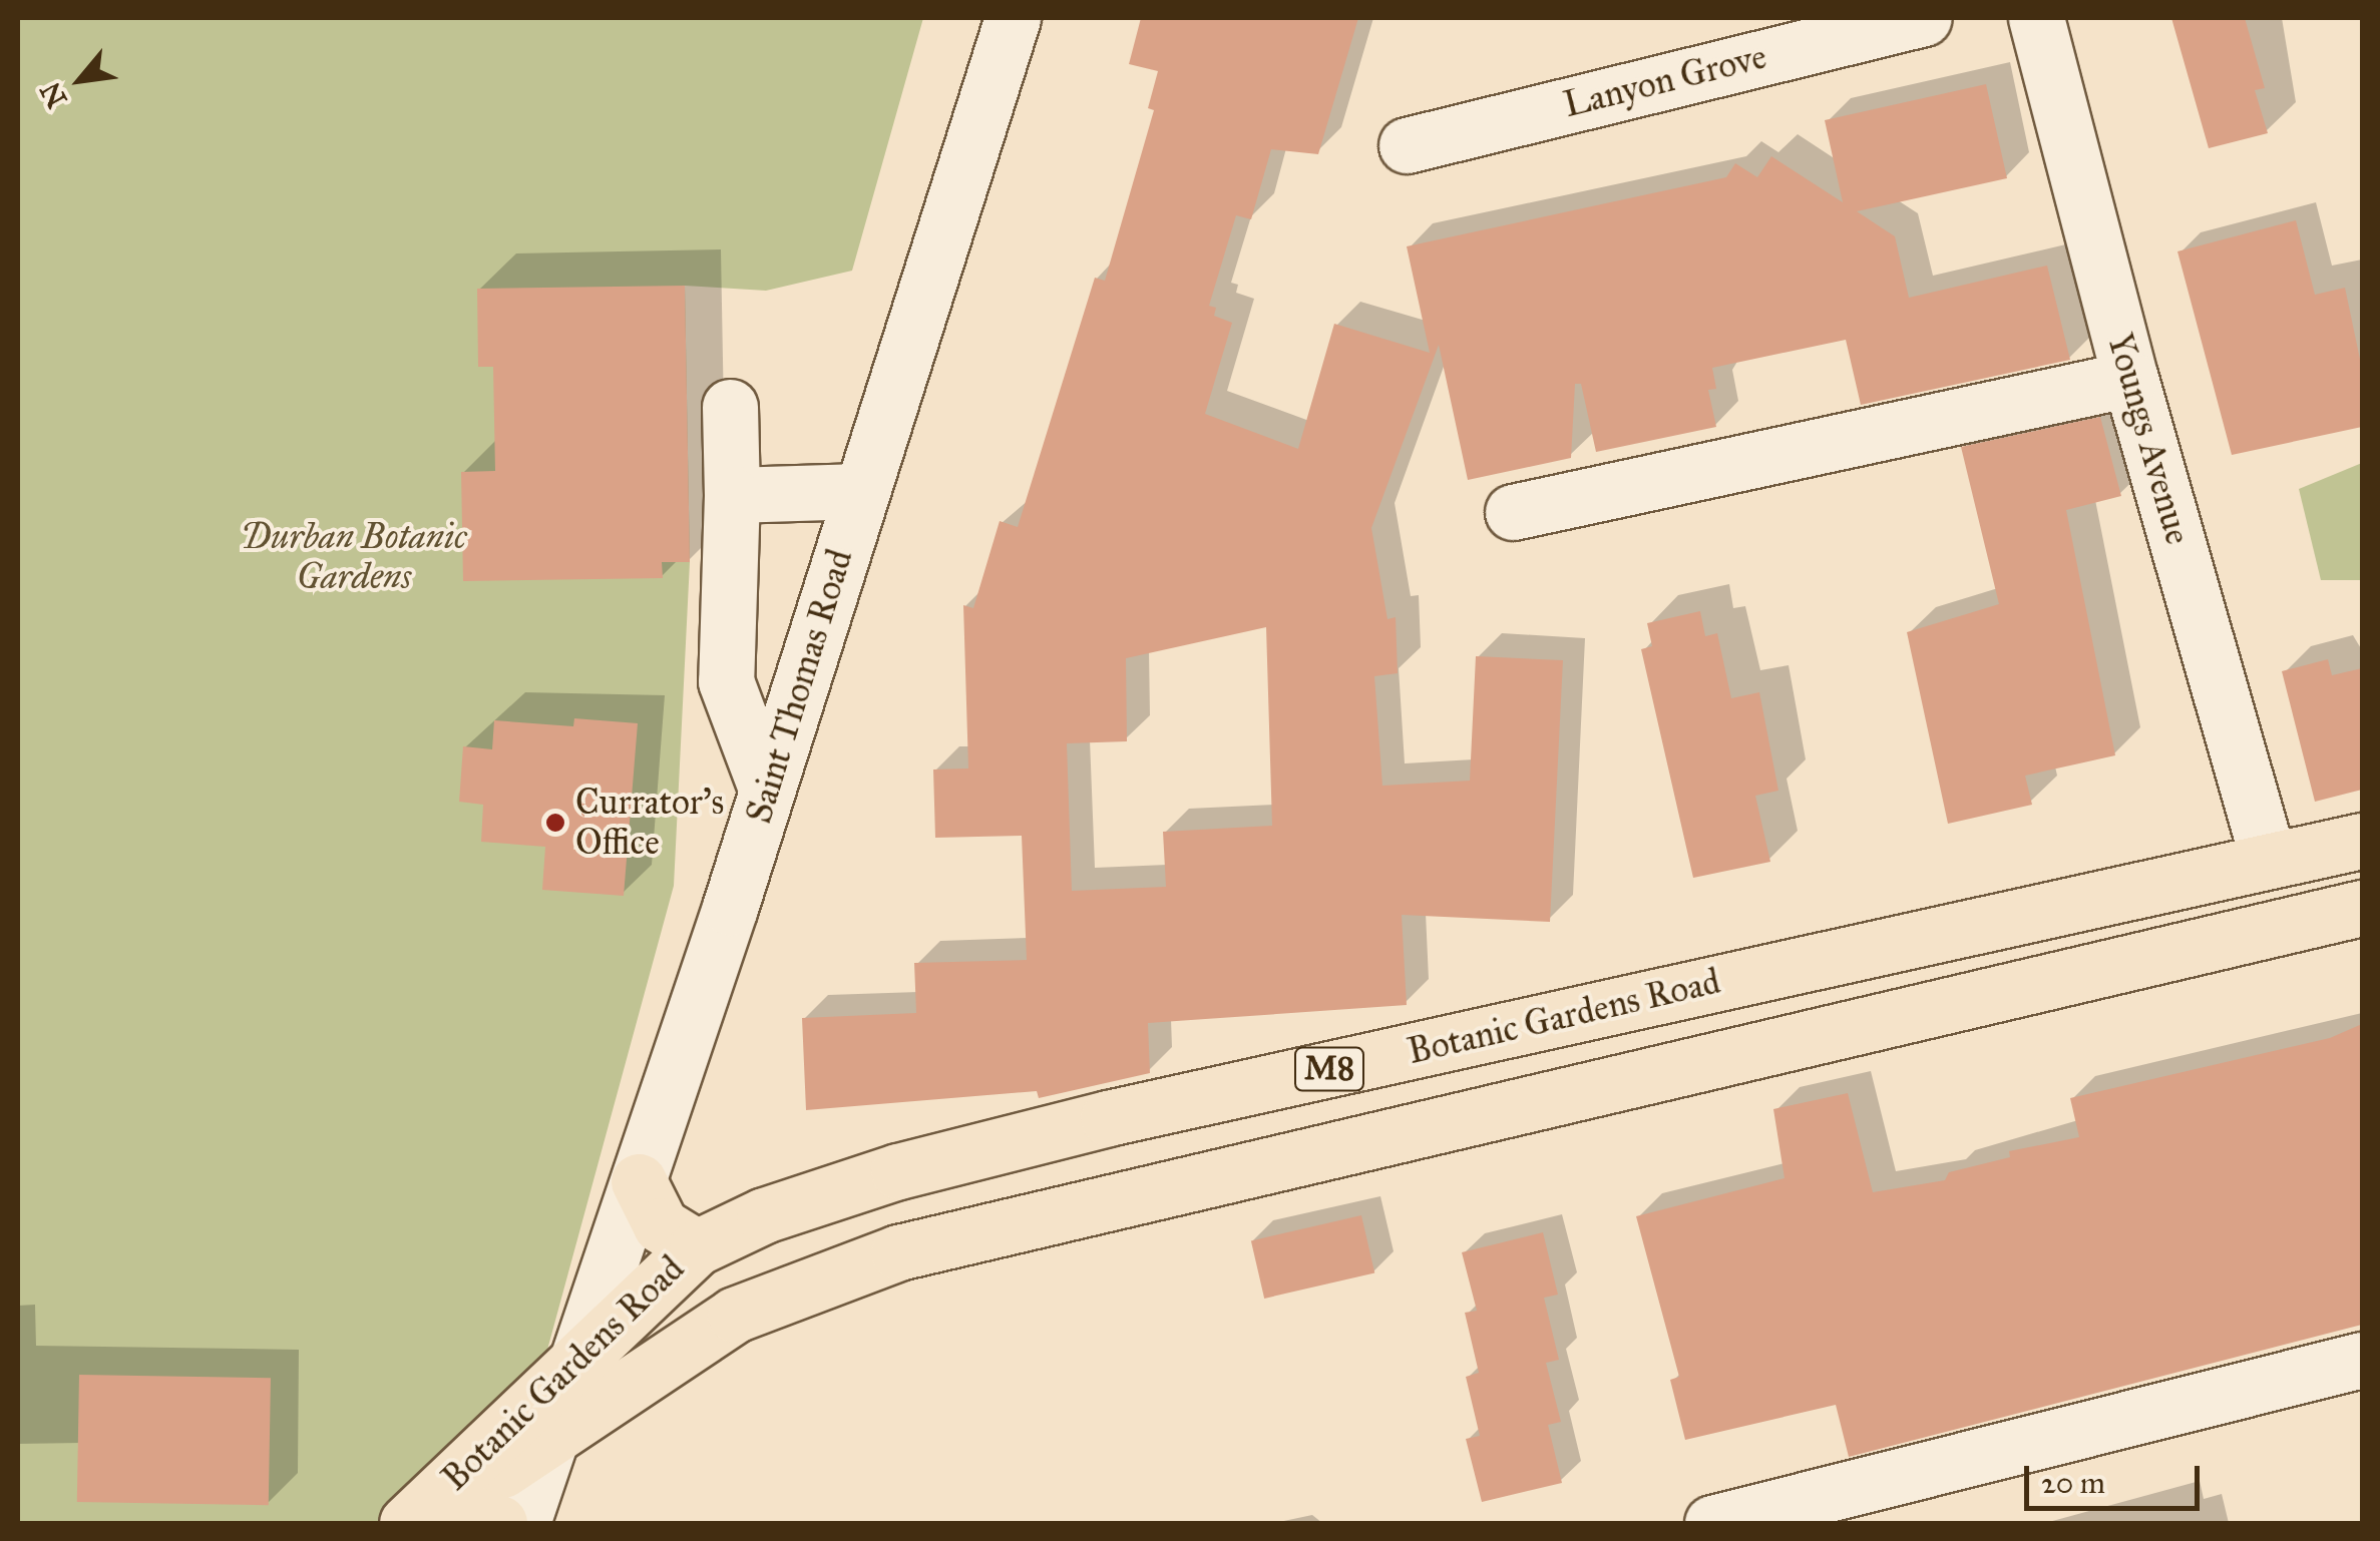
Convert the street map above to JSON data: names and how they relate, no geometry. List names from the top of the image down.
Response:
{
  "streets": {
    "main road": ["Botanic Gardens Road", "M8"],
    "street": ["Lanyon Grove", "Youngs Avenue", "Saint Thomas Road"]
  },
  "crossings": [
    ["Youngs Avenue", "Botanic Gardens Road"],
    ["Saint Thomas Road", "Botanic Gardens Road"]
  ],
  "parks": ["Durban Botanic Gardens"],
  "places": ["Currator's Office"],
  "scale_bar": "20 m",
  "north": "bottom left"
}
